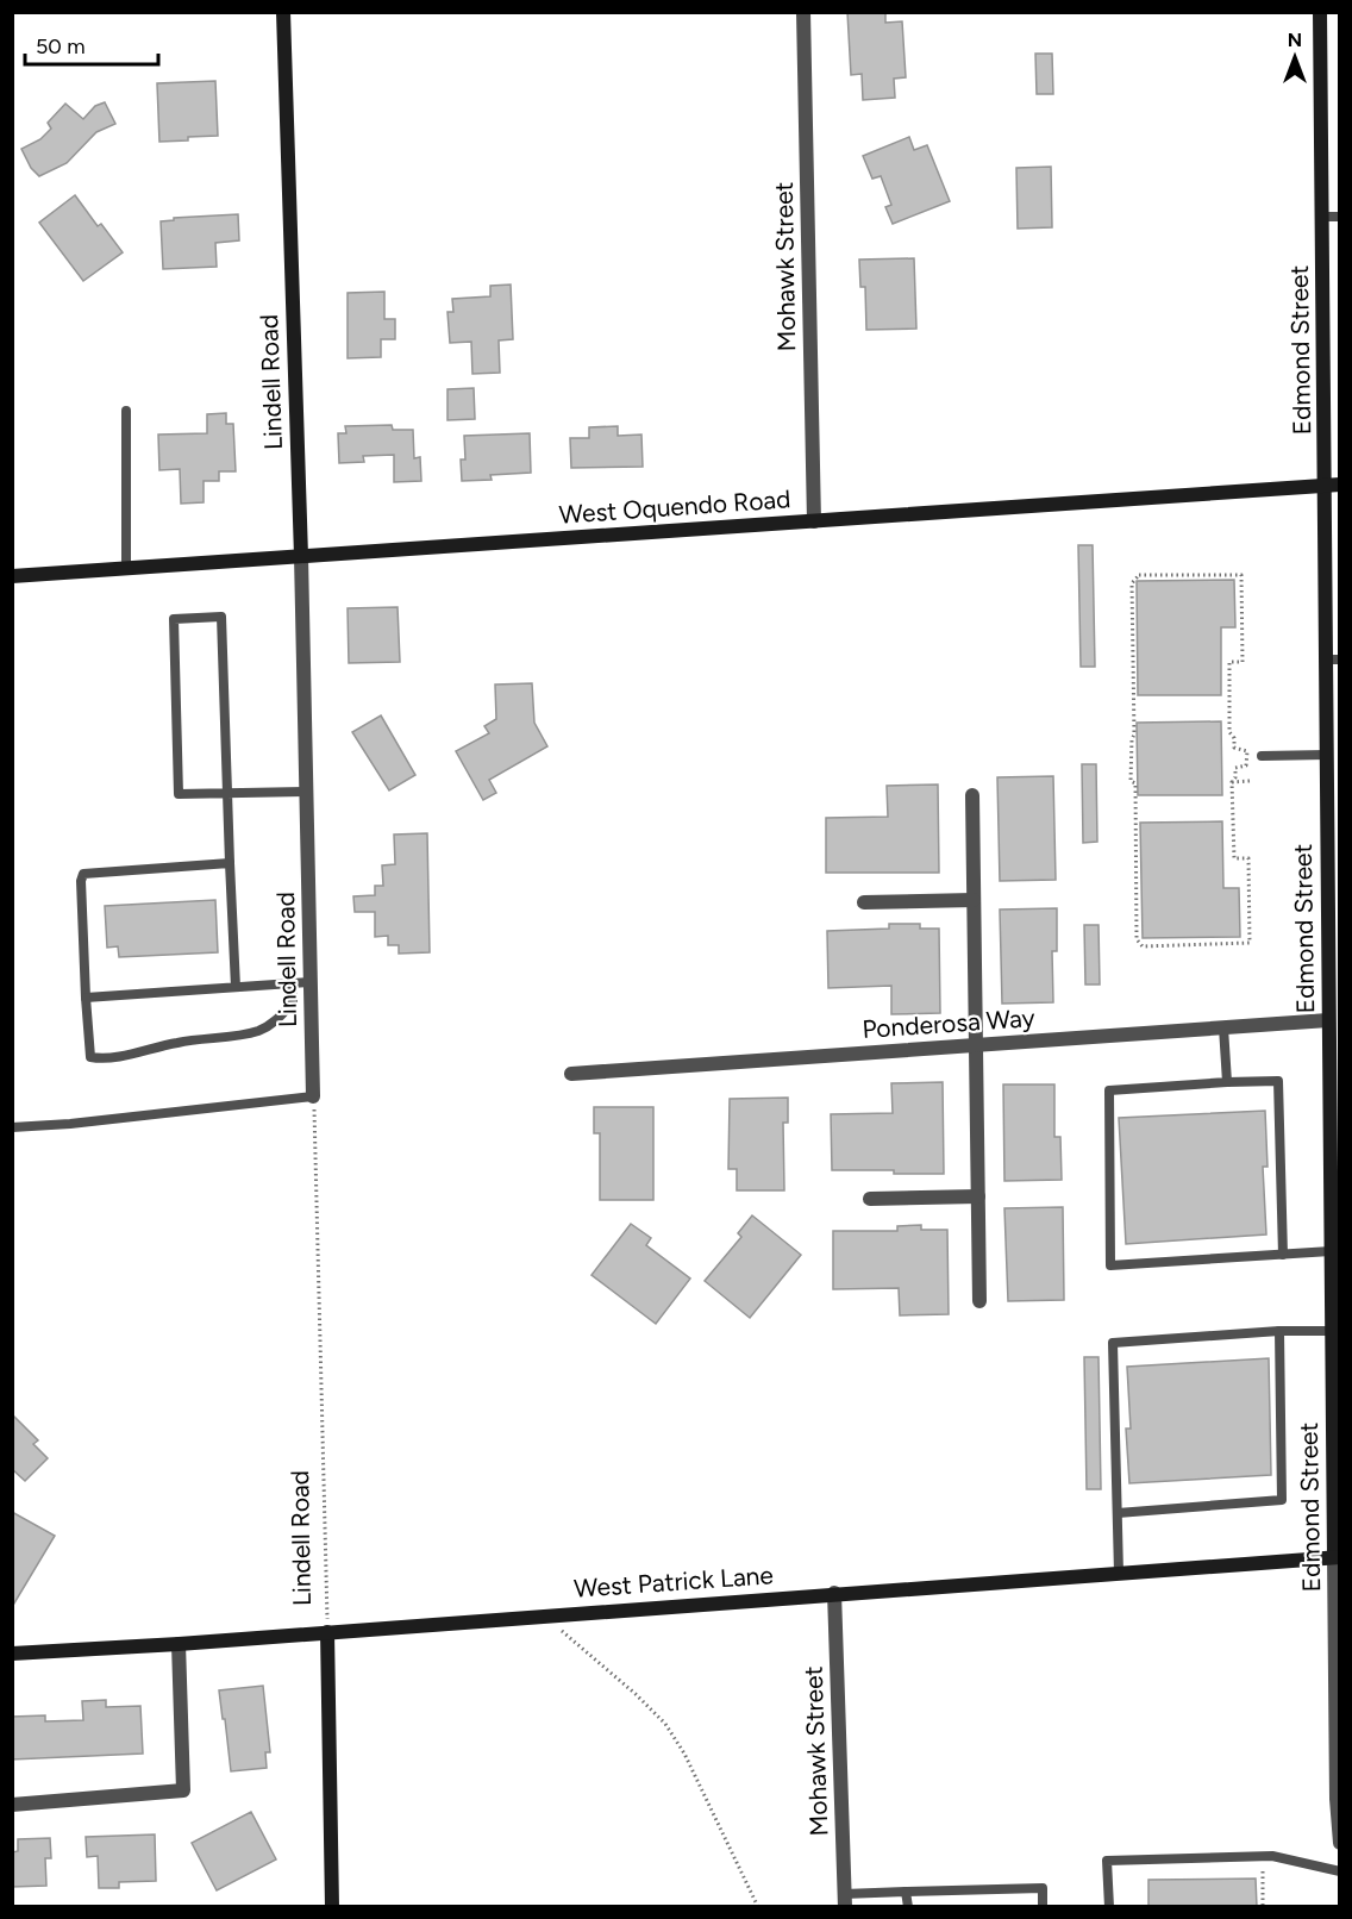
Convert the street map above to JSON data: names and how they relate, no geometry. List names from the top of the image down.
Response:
{
  "streets": {
    "street": [
      "Mohawk Street",
      "Edmond Street",
      "Lindell Road",
      "West Oquendo Road",
      "Ponderosa Way",
      "West Patrick Lane"
    ]
  },
  "crossings": [
    ["Mohawk Street", "West Oquendo Road"],
    ["Mohawk Street", "West Patrick Lane"],
    ["Edmond Street", "West Oquendo Road"],
    ["Edmond Street", "Ponderosa Way"],
    ["Edmond Street", "West Patrick Lane"],
    ["Lindell Road", "West Oquendo Road"],
    ["Lindell Road", "West Patrick Lane"]
  ],
  "scale_bar": "50 m",
  "north": "top"
}
